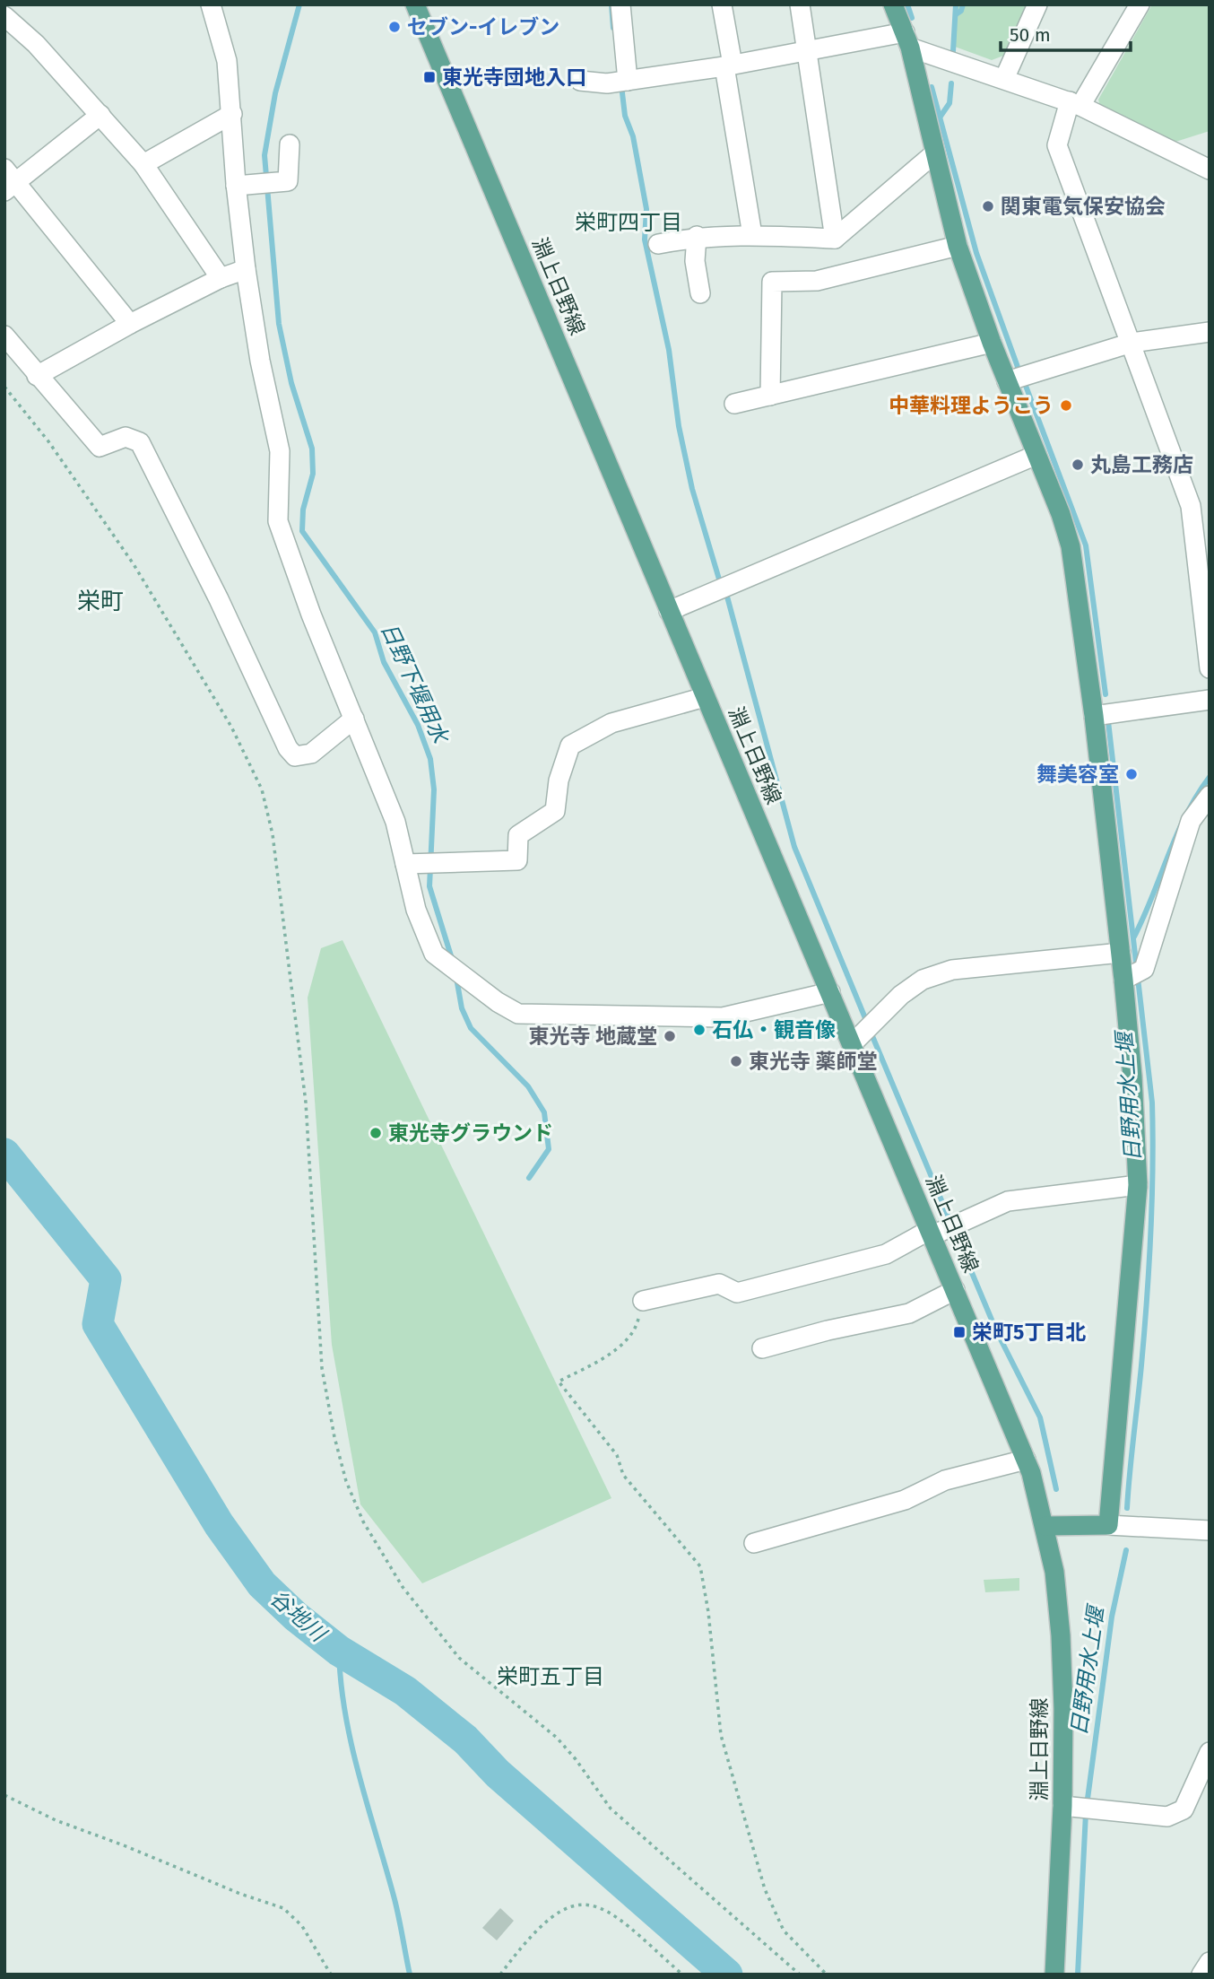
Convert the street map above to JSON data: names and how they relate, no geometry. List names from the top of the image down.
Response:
{
  "streets": {
    "main road": ["淵上日野線"]
  },
  "districts": ["栄町四丁目", "栄町", "栄町五丁目"],
  "water": ["日野下堰用水", "日野用水上堰", "谷地川"],
  "places": {
    "other": [
      "セブン-イレブン",
      "関東電気保安協会",
      "中華料理ようこう",
      "丸島工務店",
      "舞美容室",
      "石仏・観音像",
      "東光寺 地蔵堂",
      "東光寺 薬師堂",
      "東光寺グラウンド"
    ],
    "transit": ["東光寺団地入口", "栄町5丁目北"]
  },
  "scale_bar": "50 m"
}
